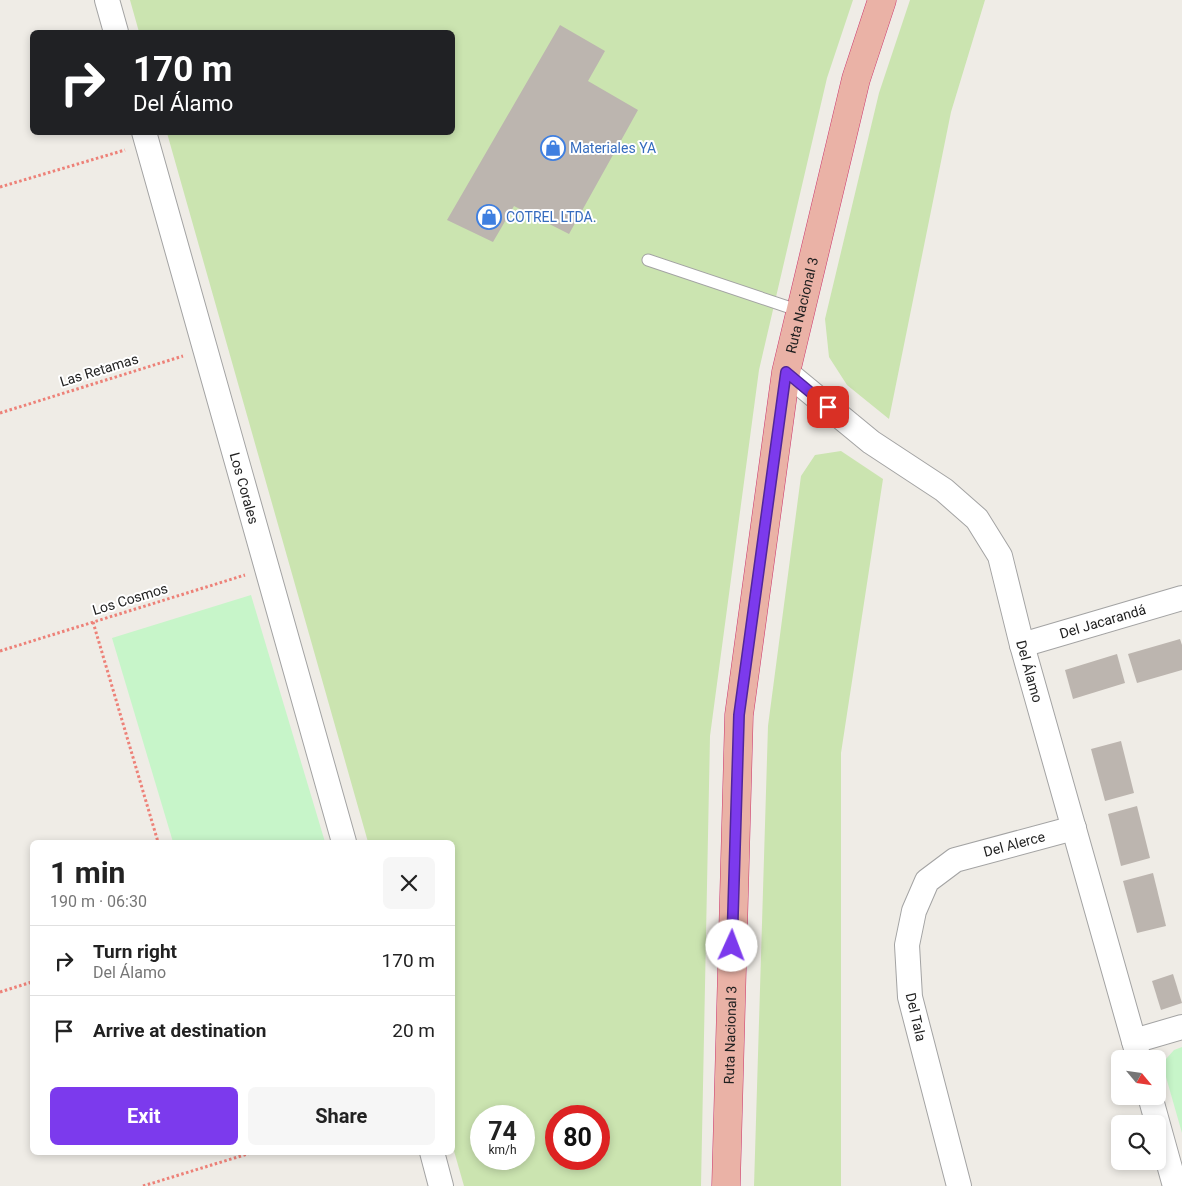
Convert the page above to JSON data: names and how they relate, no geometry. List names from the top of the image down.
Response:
{
  "streets": {
    "highway": ["Ruta Nacional 3"],
    "street": [
      "Los Corales",
      "Del Jacarandá",
      "Del Álamo",
      "Del Alerce",
      "Del Tala"
    ],
    "path": ["Las Retamas", "Los Cosmos"]
  },
  "crossings": [
    ["Ruta Nacional 3", "Del Álamo"],
    ["Las Retamas", "Los Corales"],
    ["Los Corales", "Los Cosmos"],
    ["Del Jacarandá", "Del Álamo"],
    ["Del Álamo", "Del Alerce"],
    ["Del Alerce", "Del Tala"]
  ],
  "places": {
    "shop": ["Materiales YA", "COTREL LTDA."]
  },
  "north": "bottom right",
  "page": {
    "turn": ["170 m", "Del Álamo"],
    "heading": ["1 min", "190 m · 06:30"],
    "list": [
      {
        "name": "Turn right",
        "note": "Del Álamo",
        "value": "170 m"
      },
      {
        "name": "Arrive at destination",
        "value": "20 m"
      }
    ],
    "buttons": ["Exit", "Share"],
    "speed": "74 km/h",
    "limit": "80"
  }
}
